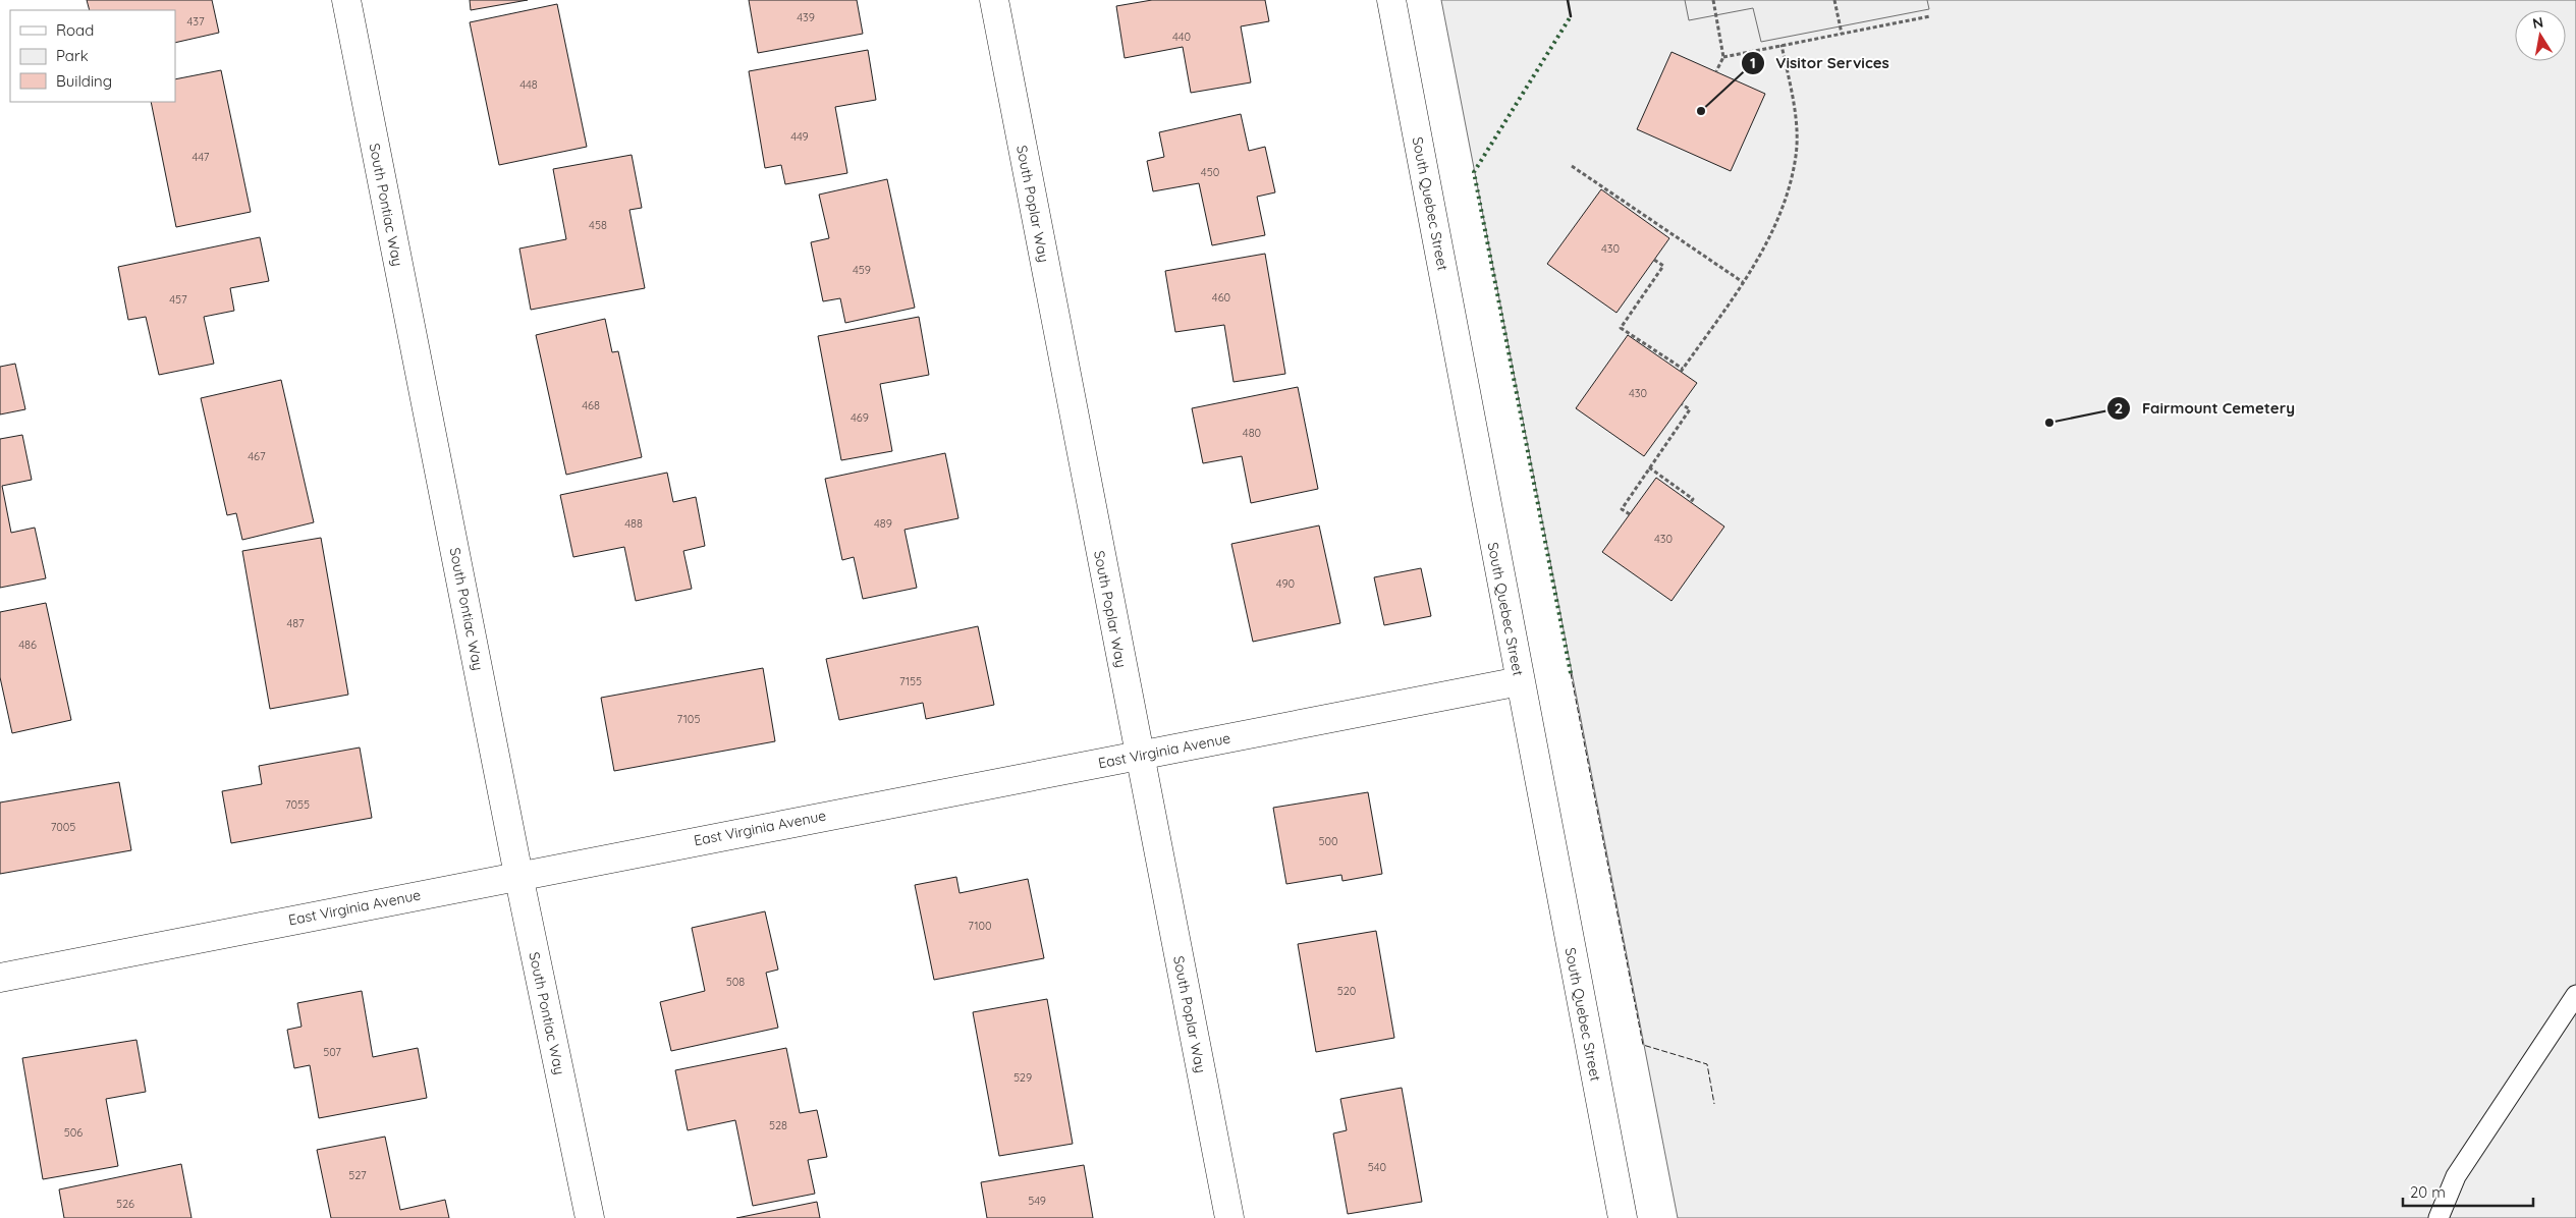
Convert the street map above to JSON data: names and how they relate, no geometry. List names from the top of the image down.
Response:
{
  "streets": {
    "street": [
      "South Poplar Way",
      "South Quebec Street",
      "South Pontiac Way",
      "East Virginia Avenue"
    ]
  },
  "crossings": [
    ["South Poplar Way", "East Virginia Avenue"],
    ["South Quebec Street", "East Virginia Avenue"],
    ["South Pontiac Way", "East Virginia Avenue"]
  ],
  "places": ["Visitor Services", "Fairmount Cemetery"],
  "house_numbers": [
    "439",
    "437",
    "440",
    "448",
    "449",
    "447",
    "450",
    "458",
    "430",
    "459",
    "460",
    "457",
    "430",
    "468",
    "469",
    "480",
    "467",
    "488",
    "489",
    "430",
    "490",
    "487",
    "486",
    "7155",
    "7105",
    "7055",
    "7005",
    "500",
    "7100",
    "508",
    "520",
    "507",
    "529",
    "528",
    "506",
    "540",
    "527",
    "549",
    "526"
  ],
  "legend": ["Road", "Park", "Building"],
  "scale_bar": "20 m",
  "north": "top"
}
